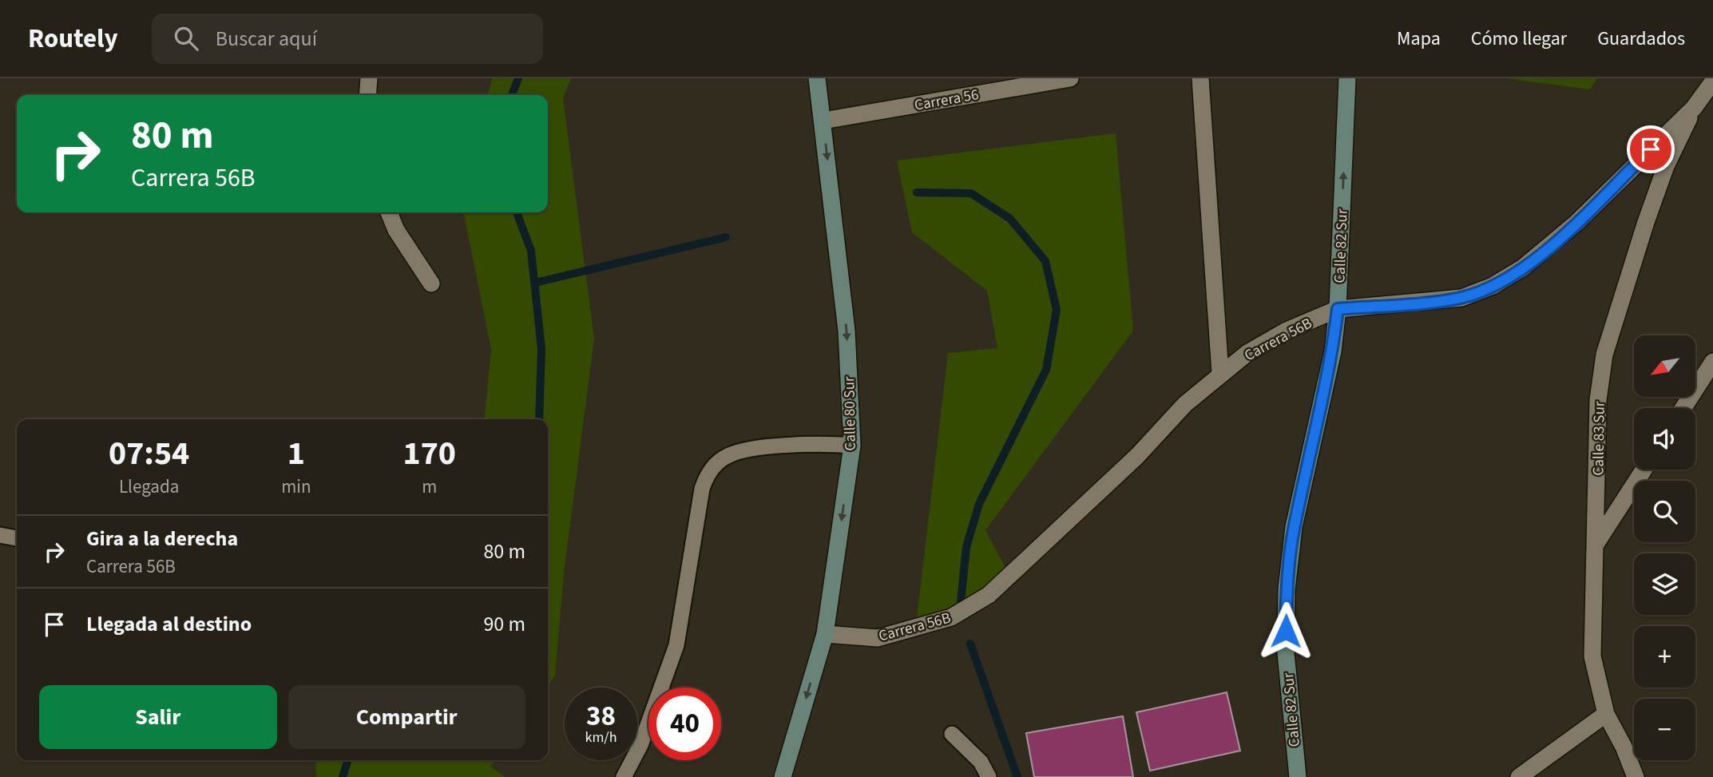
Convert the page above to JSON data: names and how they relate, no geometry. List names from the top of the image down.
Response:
{
  "streets": {
    "street": [
      "Carrera 56",
      "Calle 82 Sur",
      "Carrera 56B",
      "Calle 80 Sur",
      "Calle 83 Sur"
    ]
  },
  "crossings": [
    ["Carrera 56", "Calle 80 Sur"],
    ["Calle 82 Sur", "Carrera 56B"],
    ["Carrera 56B", "Calle 80 Sur"],
    ["Carrera 56B", "Calle 83 Sur"]
  ],
  "one_way": ["Calle 80 Sur"],
  "north": "bottom left",
  "page": {
    "header": "Routely",
    "search": "Buscar aquí",
    "nav": ["Mapa", "Cómo llegar", "Guardados"],
    "turn": ["80 m", "Carrera 56B"],
    "map_buttons": ["+", "−"],
    "eta": [
      "07:54",
      "Llegada",
      "1",
      "min",
      "170",
      "m"
    ],
    "list": [
      {
        "name": "Gira a la derecha",
        "note": "Carrera 56B",
        "value": "80 m"
      },
      {
        "name": "Llegada al destino",
        "value": "90 m"
      }
    ],
    "buttons": ["Salir", "Compartir"],
    "speed": "38 km/h",
    "limit": "40"
  }
}
